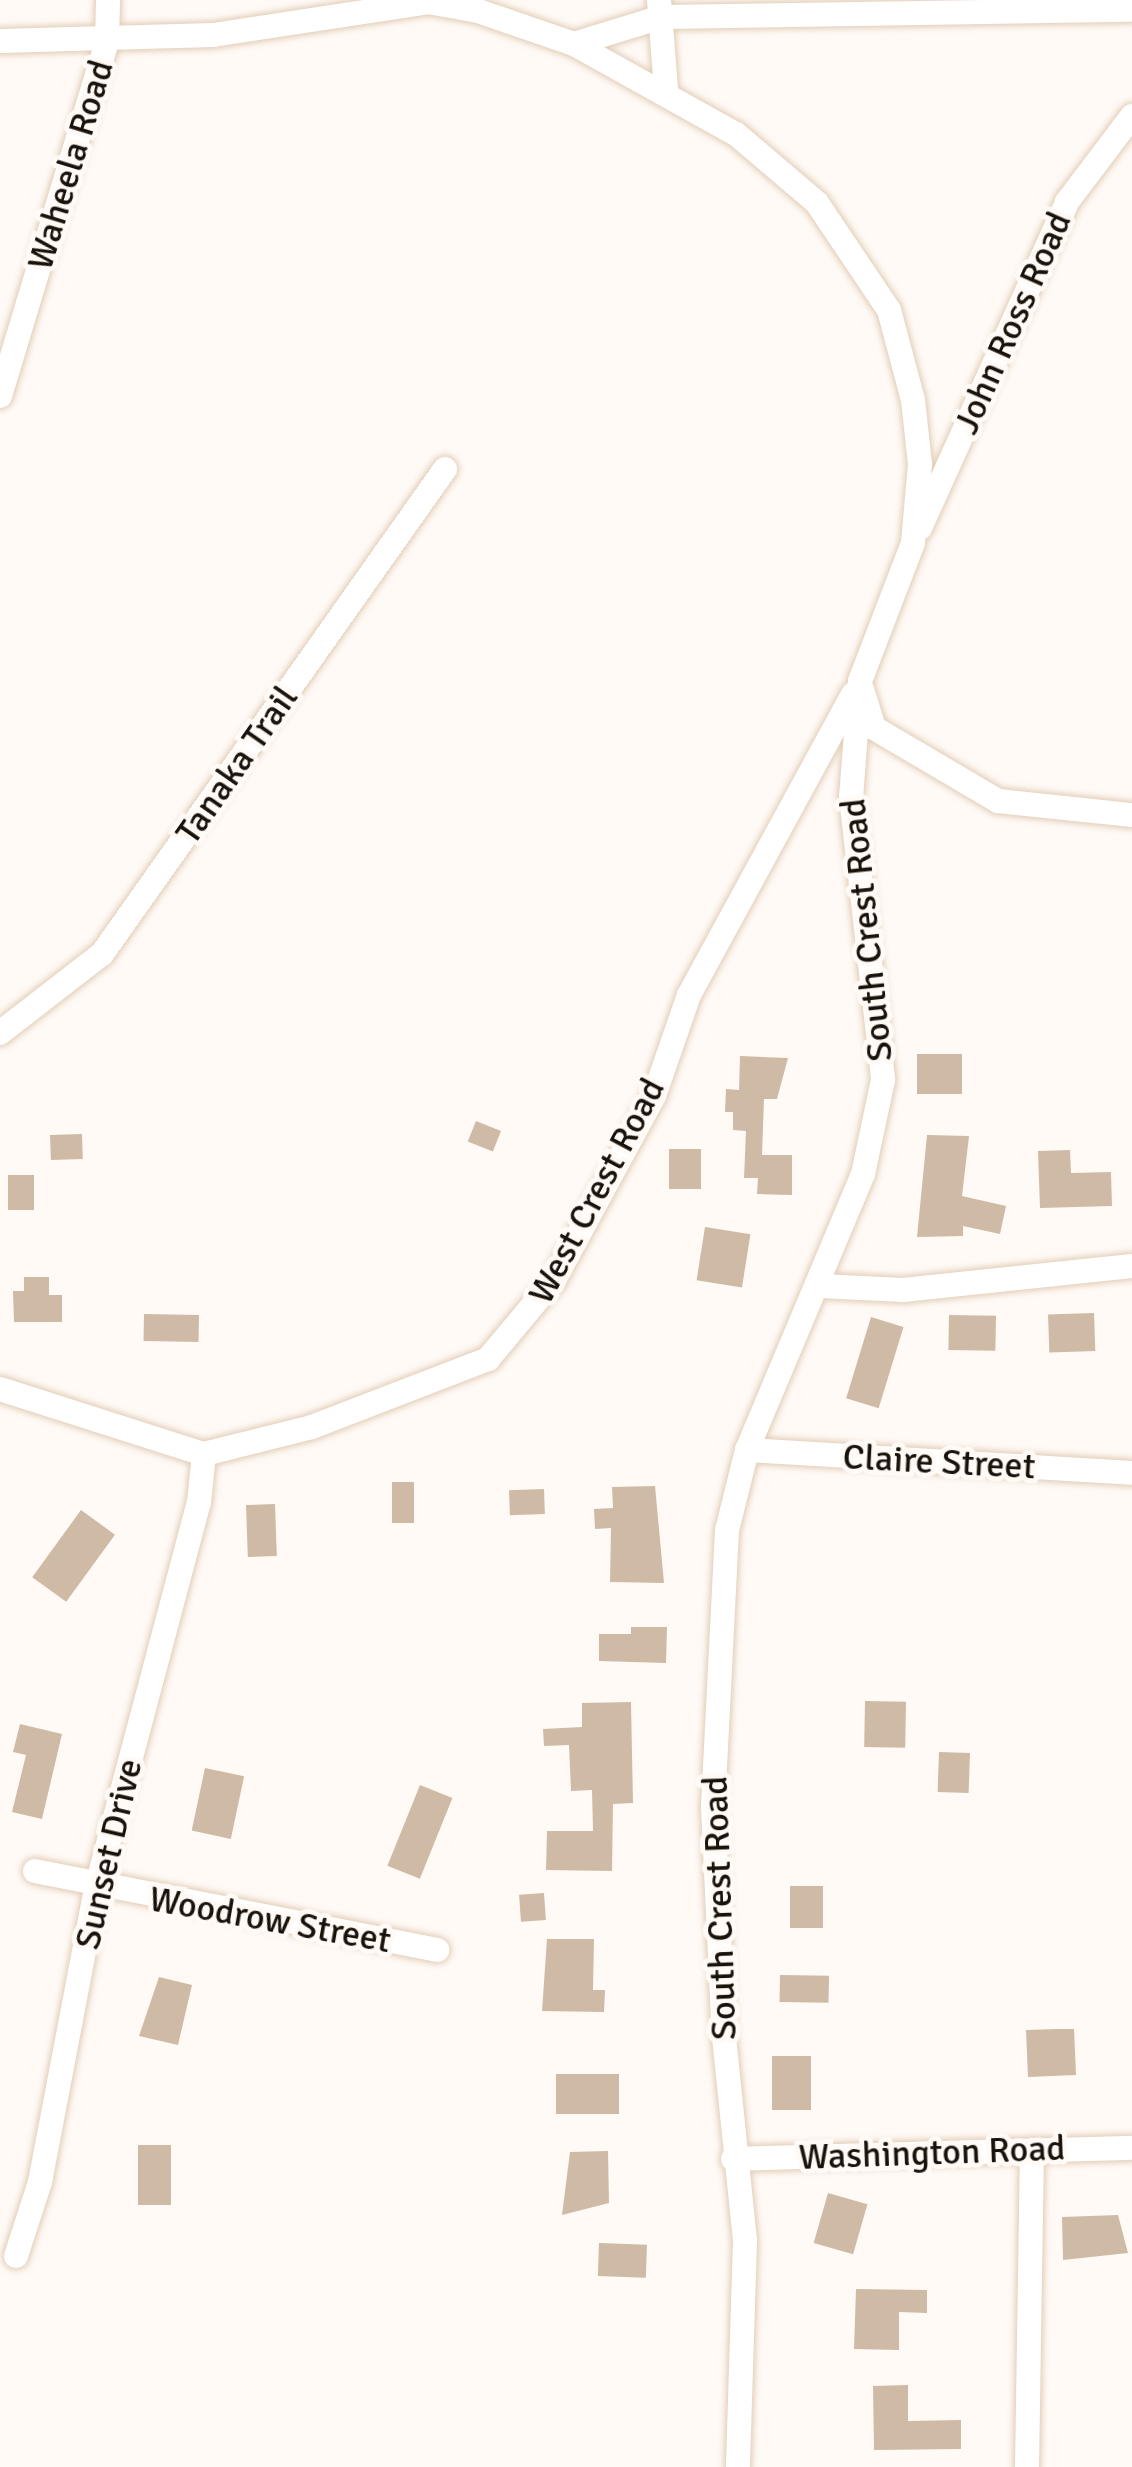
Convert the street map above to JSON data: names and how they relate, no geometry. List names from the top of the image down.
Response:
{
  "streets": {
    "street": [
      "Waheela Road",
      "John Ross Road",
      "Tanaka Trail",
      "South Crest Road",
      "West Crest Road",
      "Claire Street",
      "Sunset Drive",
      "Woodrow Street",
      "Washington Road"
    ]
  },
  "crossings": [
    ["Waheela Road", "South Crest Road"],
    ["John Ross Road", "South Crest Road"],
    ["South Crest Road", "West Crest Road"],
    ["South Crest Road", "Claire Street"],
    ["South Crest Road", "Washington Road"],
    ["West Crest Road", "Sunset Drive"],
    ["Sunset Drive", "Woodrow Street"]
  ]
}
